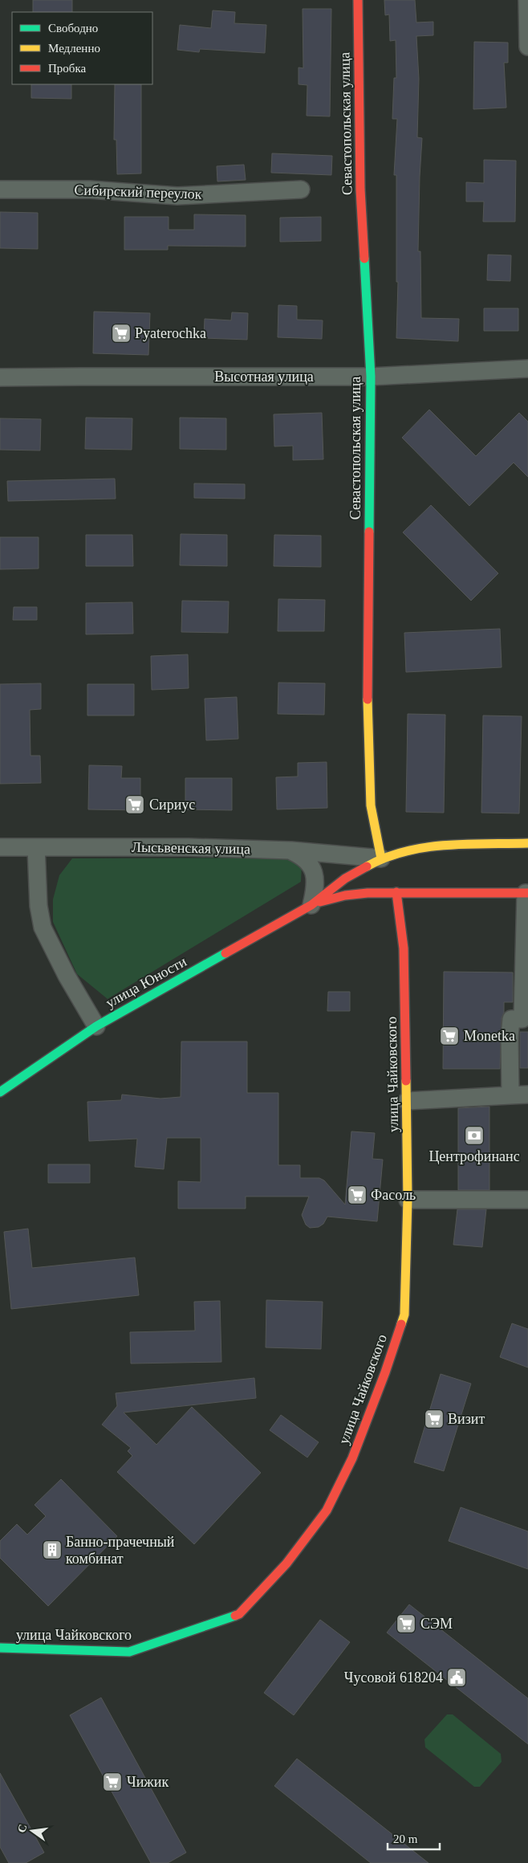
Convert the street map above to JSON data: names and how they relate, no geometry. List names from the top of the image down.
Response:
{
  "streets": {
    "street": [
      "Севастопольская улица",
      "Сибирский переулок",
      "Высотная улица",
      "Лысьвенская улица",
      "улица Юности",
      "улица Чайковского"
    ]
  },
  "crossings": [
    ["Севастопольская улица", "Высотная улица"],
    ["Севастопольская улица", "Лысьвенская улица"],
    ["Лысьвенская улица", "улица Юности"]
  ],
  "places": {
    "supermarket": [
      "Pyaterochka",
      "Сириус",
      "Monetka",
      "Фасоль",
      "Визит",
      "СЭМ",
      "Чижик"
    ],
    "bank": ["Центрофинанс"],
    "building": ["Банно-прачечный комбинат"],
    "public building": ["Чусовой 618204"]
  },
  "legend": ["Свободно", "Медленно", "Пробка"],
  "scale_bar": "20 m",
  "north": "left"
}
